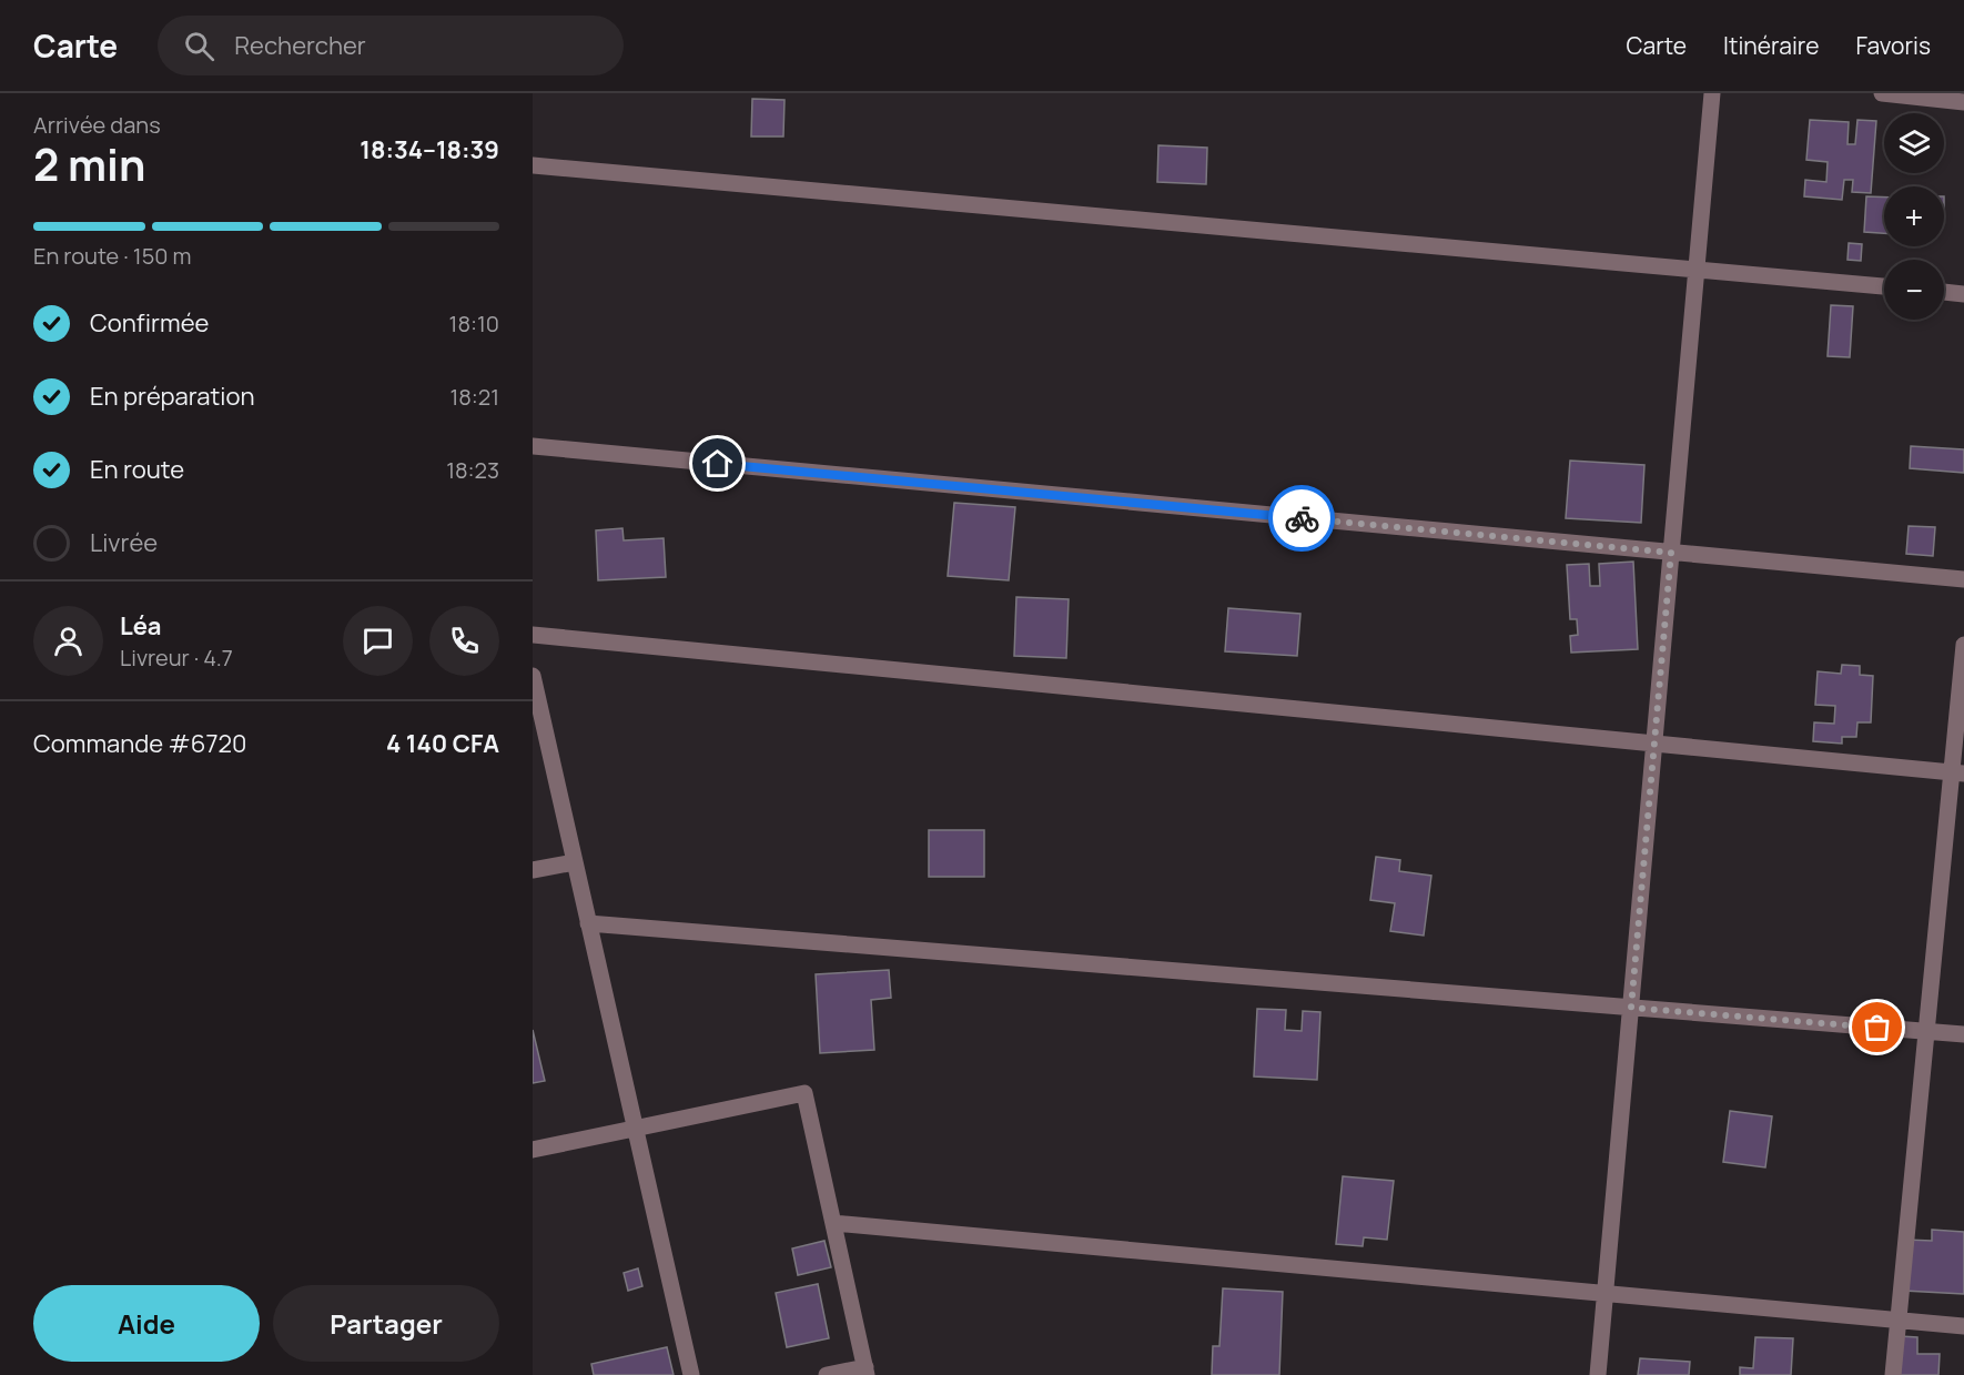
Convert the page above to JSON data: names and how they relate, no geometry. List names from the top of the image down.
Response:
{
  "page": {
    "header": "Carte",
    "search": "Rechercher",
    "nav": ["Carte", "Itinéraire", "Favoris"],
    "heading": ["2 min", "Arrivée dans", "18:34–18:39"],
    "panel": [
      "Léa",
      "Livreur · 4.7",
      "Commande #6720",
      "4 140 CFA"
    ],
    "map_buttons": ["+", "−"],
    "bar": "En route · 150 m",
    "list": [
      ["Confirmée", "18:10"],
      ["En préparation", "18:21"],
      ["En route", "18:23"],
      "Livrée"
    ],
    "buttons": ["Aide", "Partager"]
  }
}
